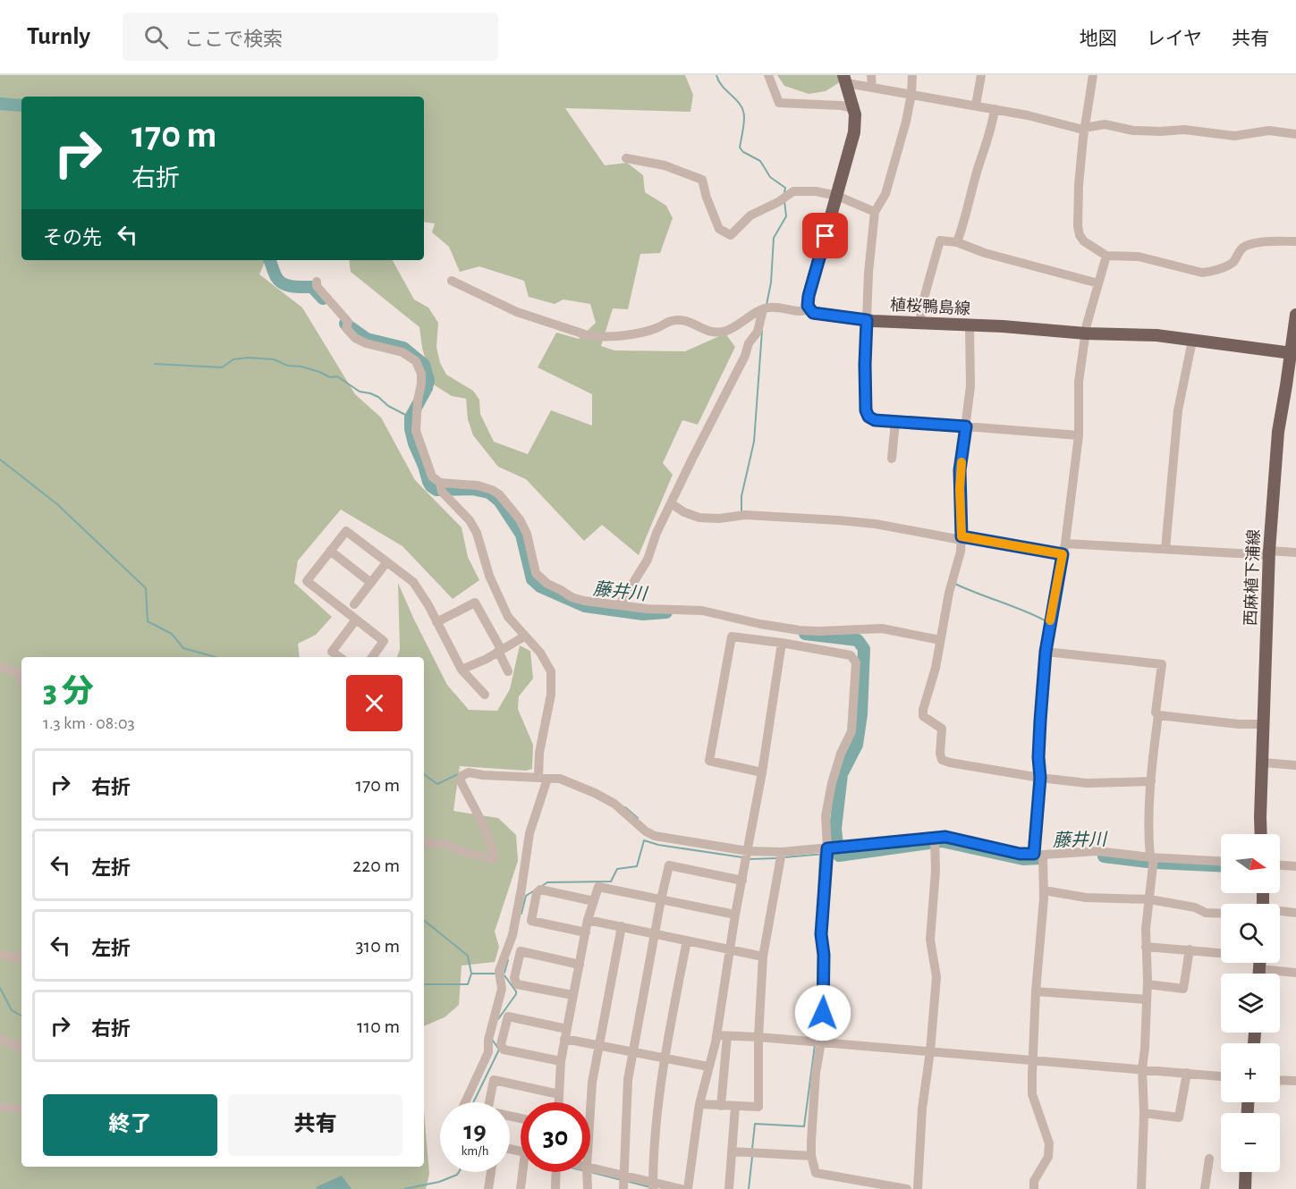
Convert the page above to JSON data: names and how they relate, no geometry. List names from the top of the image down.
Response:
{
  "streets": {
    "main road": ["植桜鴨島線", "西麻植下浦線"]
  },
  "crossings": [
    ["植桜鴨島線", "西麻植下浦線"]
  ],
  "water": ["藤井川"],
  "north": "right",
  "page": {
    "header": "Turnly",
    "search": "ここで検索",
    "nav": ["地図", "レイヤ", "共有"],
    "turn": ["170 m", "右折"],
    "then": "その先",
    "heading": ["3 分", "1.3 km · 08:03"],
    "list": [
      {
        "name": "右折",
        "value": "170 m"
      },
      {
        "name": "左折",
        "value": "220 m"
      },
      {
        "name": "左折",
        "value": "310 m"
      },
      {
        "name": "右折",
        "value": "110 m"
      }
    ],
    "map_buttons": ["+", "−"],
    "buttons": ["終了", "共有"],
    "speed": "19 km/h",
    "limit": "30"
  }
}
